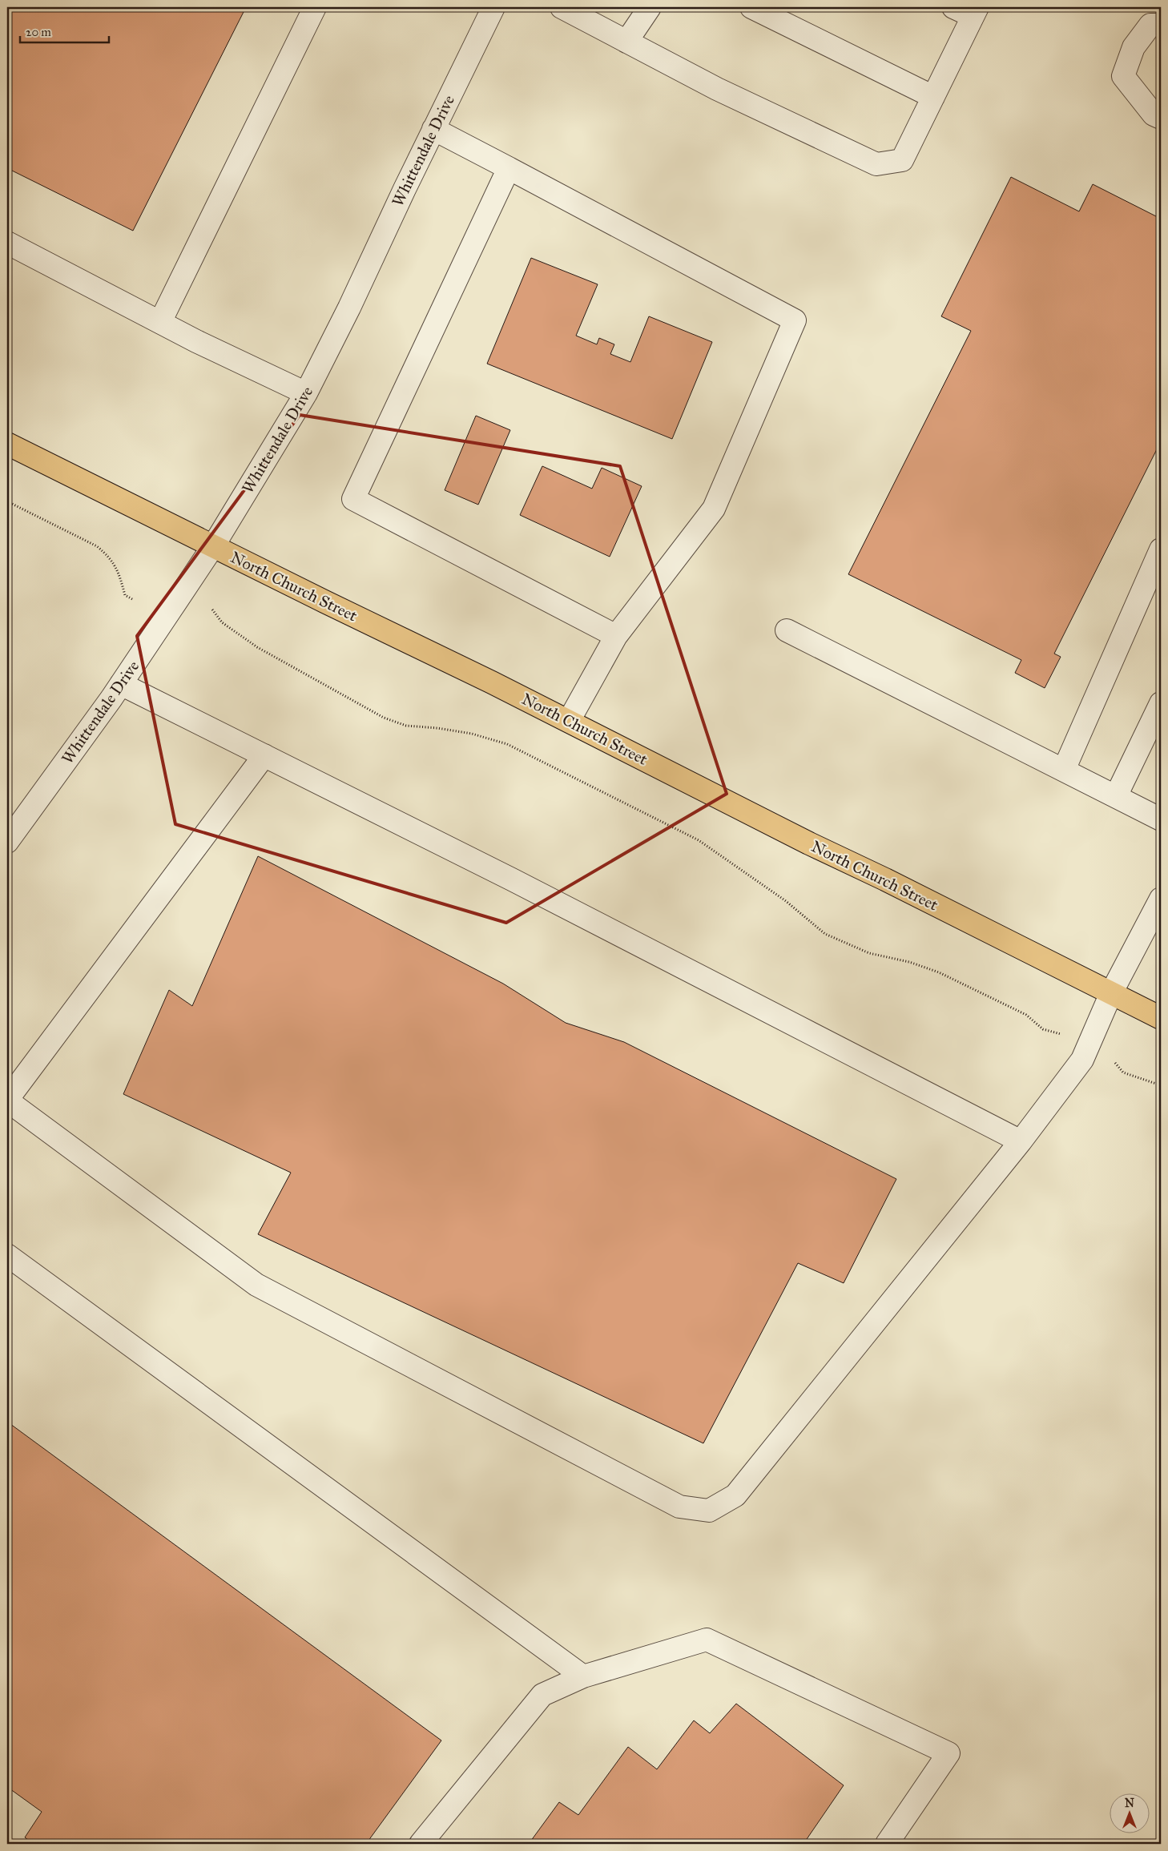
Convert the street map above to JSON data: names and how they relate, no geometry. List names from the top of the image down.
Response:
{
  "streets": {
    "main road": ["North Church Street"],
    "street": ["Whittendale Drive"]
  },
  "crossings": [
    ["Whittendale Drive", "North Church Street"]
  ],
  "scale_bar": "20 m",
  "north": "top"
}
